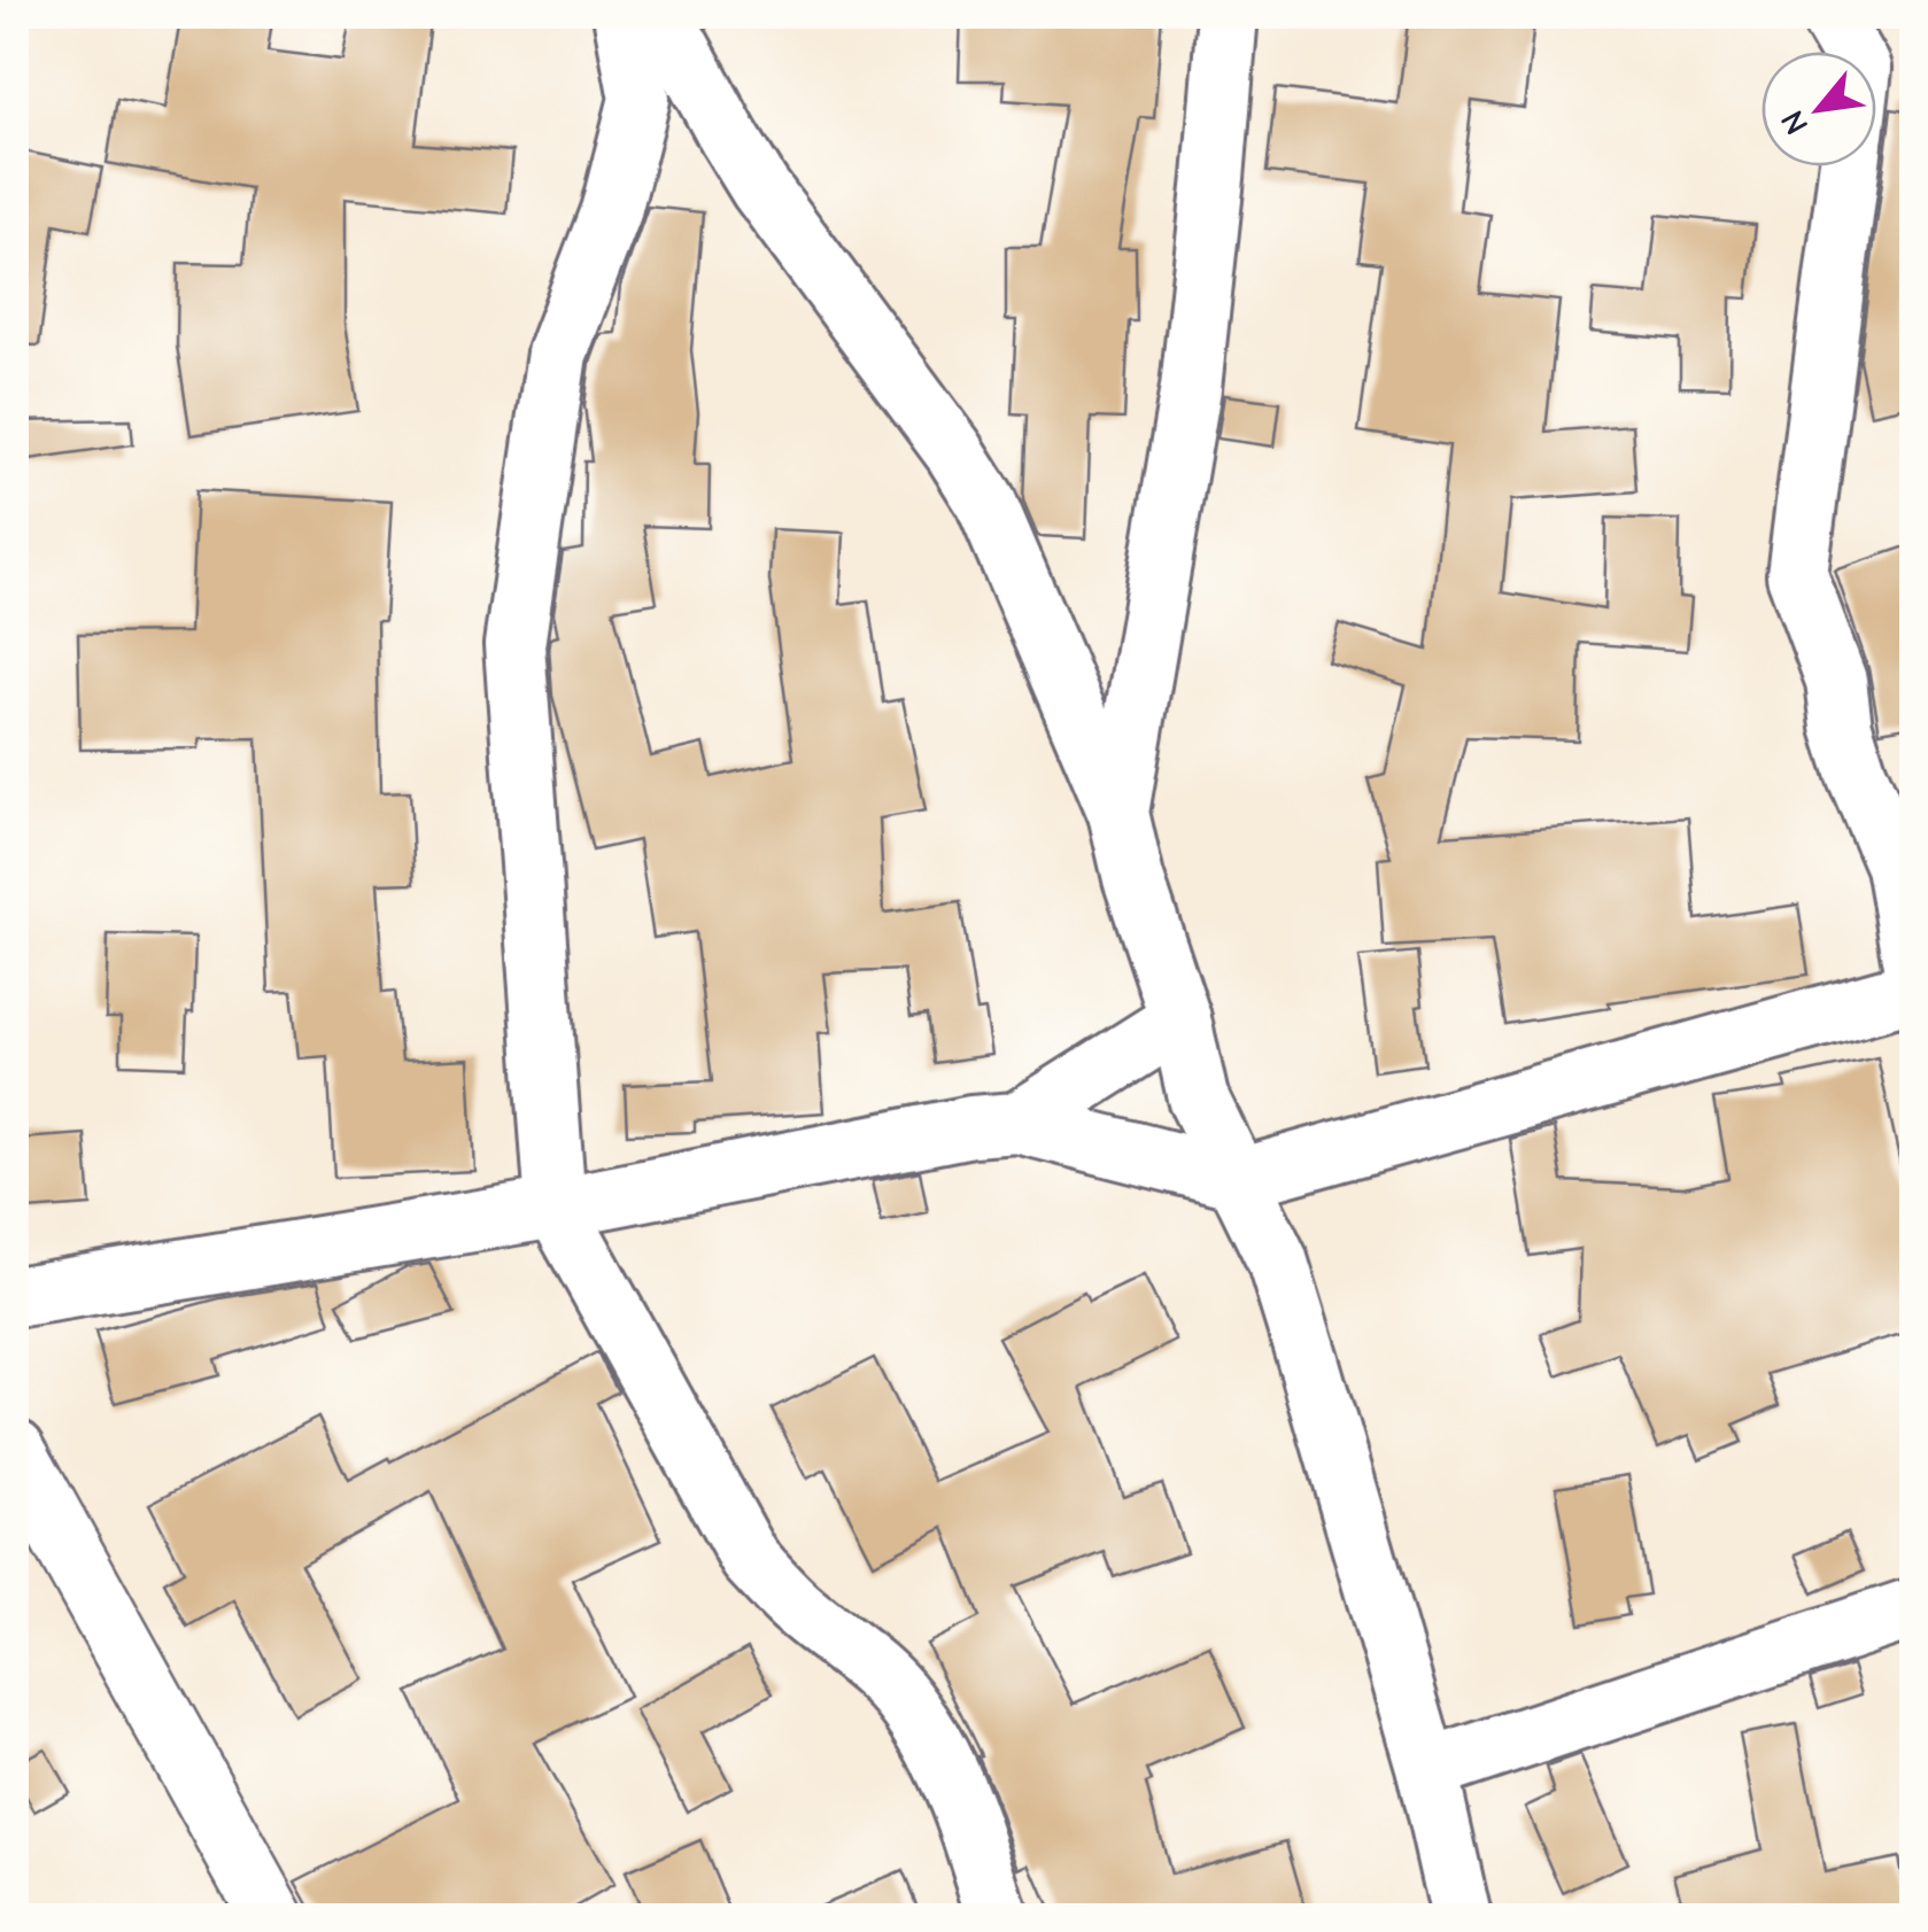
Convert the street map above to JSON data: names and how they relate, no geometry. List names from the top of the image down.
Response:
{
  "north": "bottom left"
}
